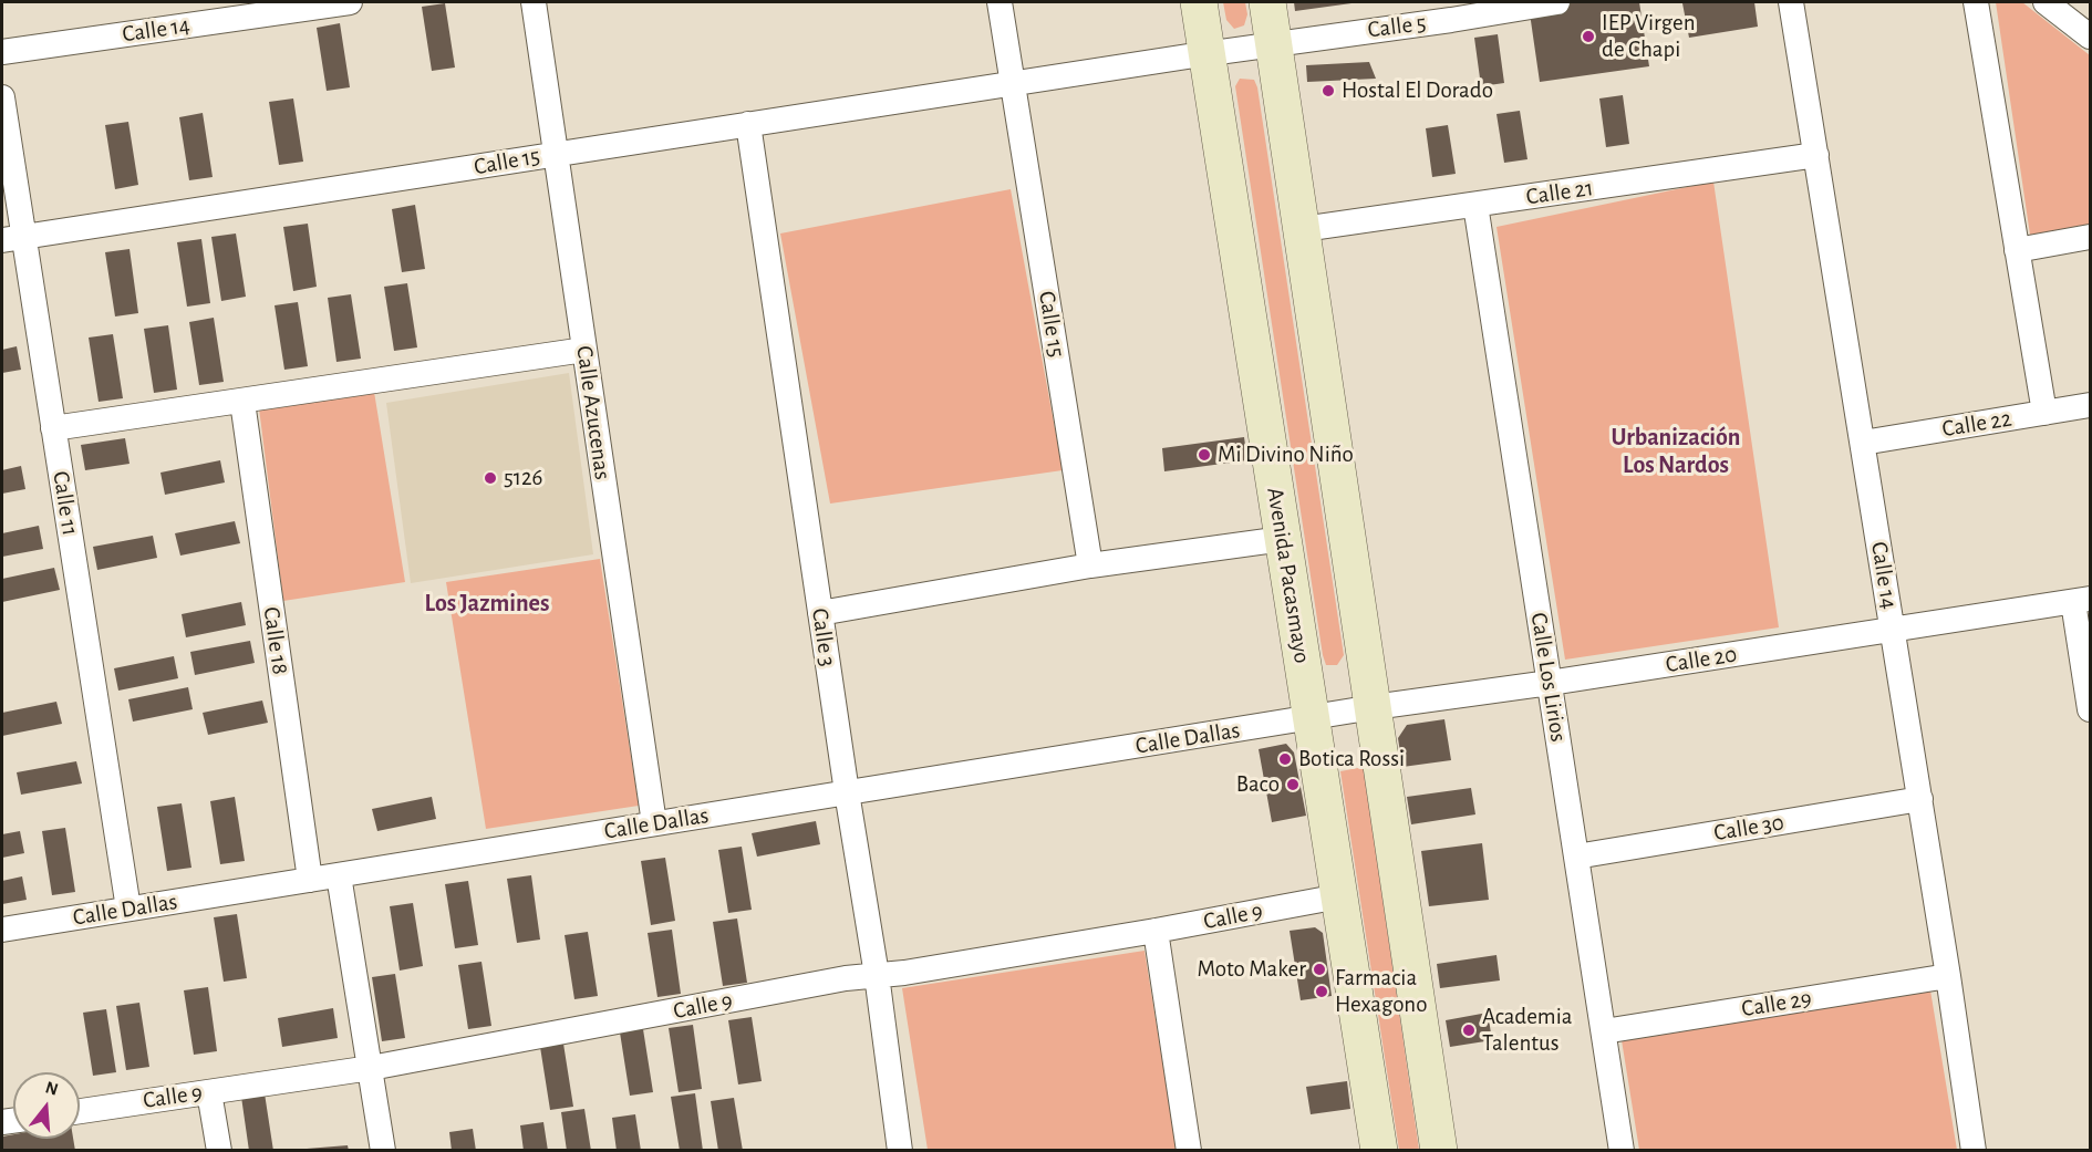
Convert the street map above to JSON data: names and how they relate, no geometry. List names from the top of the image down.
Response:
{
  "streets": {
    "main road": ["Avenida Pacasmayo"],
    "street": [
      "Calle 5",
      "Calle 14",
      "Calle 15",
      "Calle 21",
      "Calle Azucenas",
      "Calle 22",
      "Calle 11",
      "Calle 3",
      "Calle 18",
      "Calle 20",
      "Calle Los Lirios",
      "Calle Dallas",
      "Calle 30",
      "Calle 9",
      "Calle 29"
    ]
  },
  "crossings": [
    ["Calle 5", "Calle 15"],
    ["Calle 14", "Calle 21"],
    ["Calle 14", "Calle 22"],
    ["Calle 14", "Calle 20"],
    ["Calle 14", "Calle 30"],
    ["Calle 14", "Calle 29"],
    ["Calle 15", "Calle Azucenas"],
    ["Calle 15", "Calle 11"],
    ["Calle 15", "Avenida Pacasmayo"],
    ["Calle 15", "Calle 3"],
    ["Calle 21", "Calle Los Lirios"],
    ["Calle Azucenas", "Calle Dallas"],
    ["Calle 11", "Calle Dallas"],
    ["Avenida Pacasmayo", "Calle 20"],
    ["Avenida Pacasmayo", "Calle Dallas"],
    ["Avenida Pacasmayo", "Calle 9"],
    ["Calle 3", "Calle Dallas"],
    ["Calle 3", "Calle 9"],
    ["Calle 18", "Calle Dallas"],
    ["Calle 20", "Calle Los Lirios"],
    ["Calle 20", "Calle Dallas"],
    ["Calle Los Lirios", "Calle 30"],
    ["Calle Los Lirios", "Calle 29"]
  ],
  "districts": ["Urbanización Los Nardos", "Los Jazmines"],
  "places": [
    "IEP Virgen de Chapi",
    "Hostal El Dorado",
    "Mi Divino Niño",
    "5126",
    "Botica Rossi",
    "Baco",
    "Moto Maker",
    "Farmacia Hexagono",
    "Academia Talentus"
  ],
  "north": "top"
}
